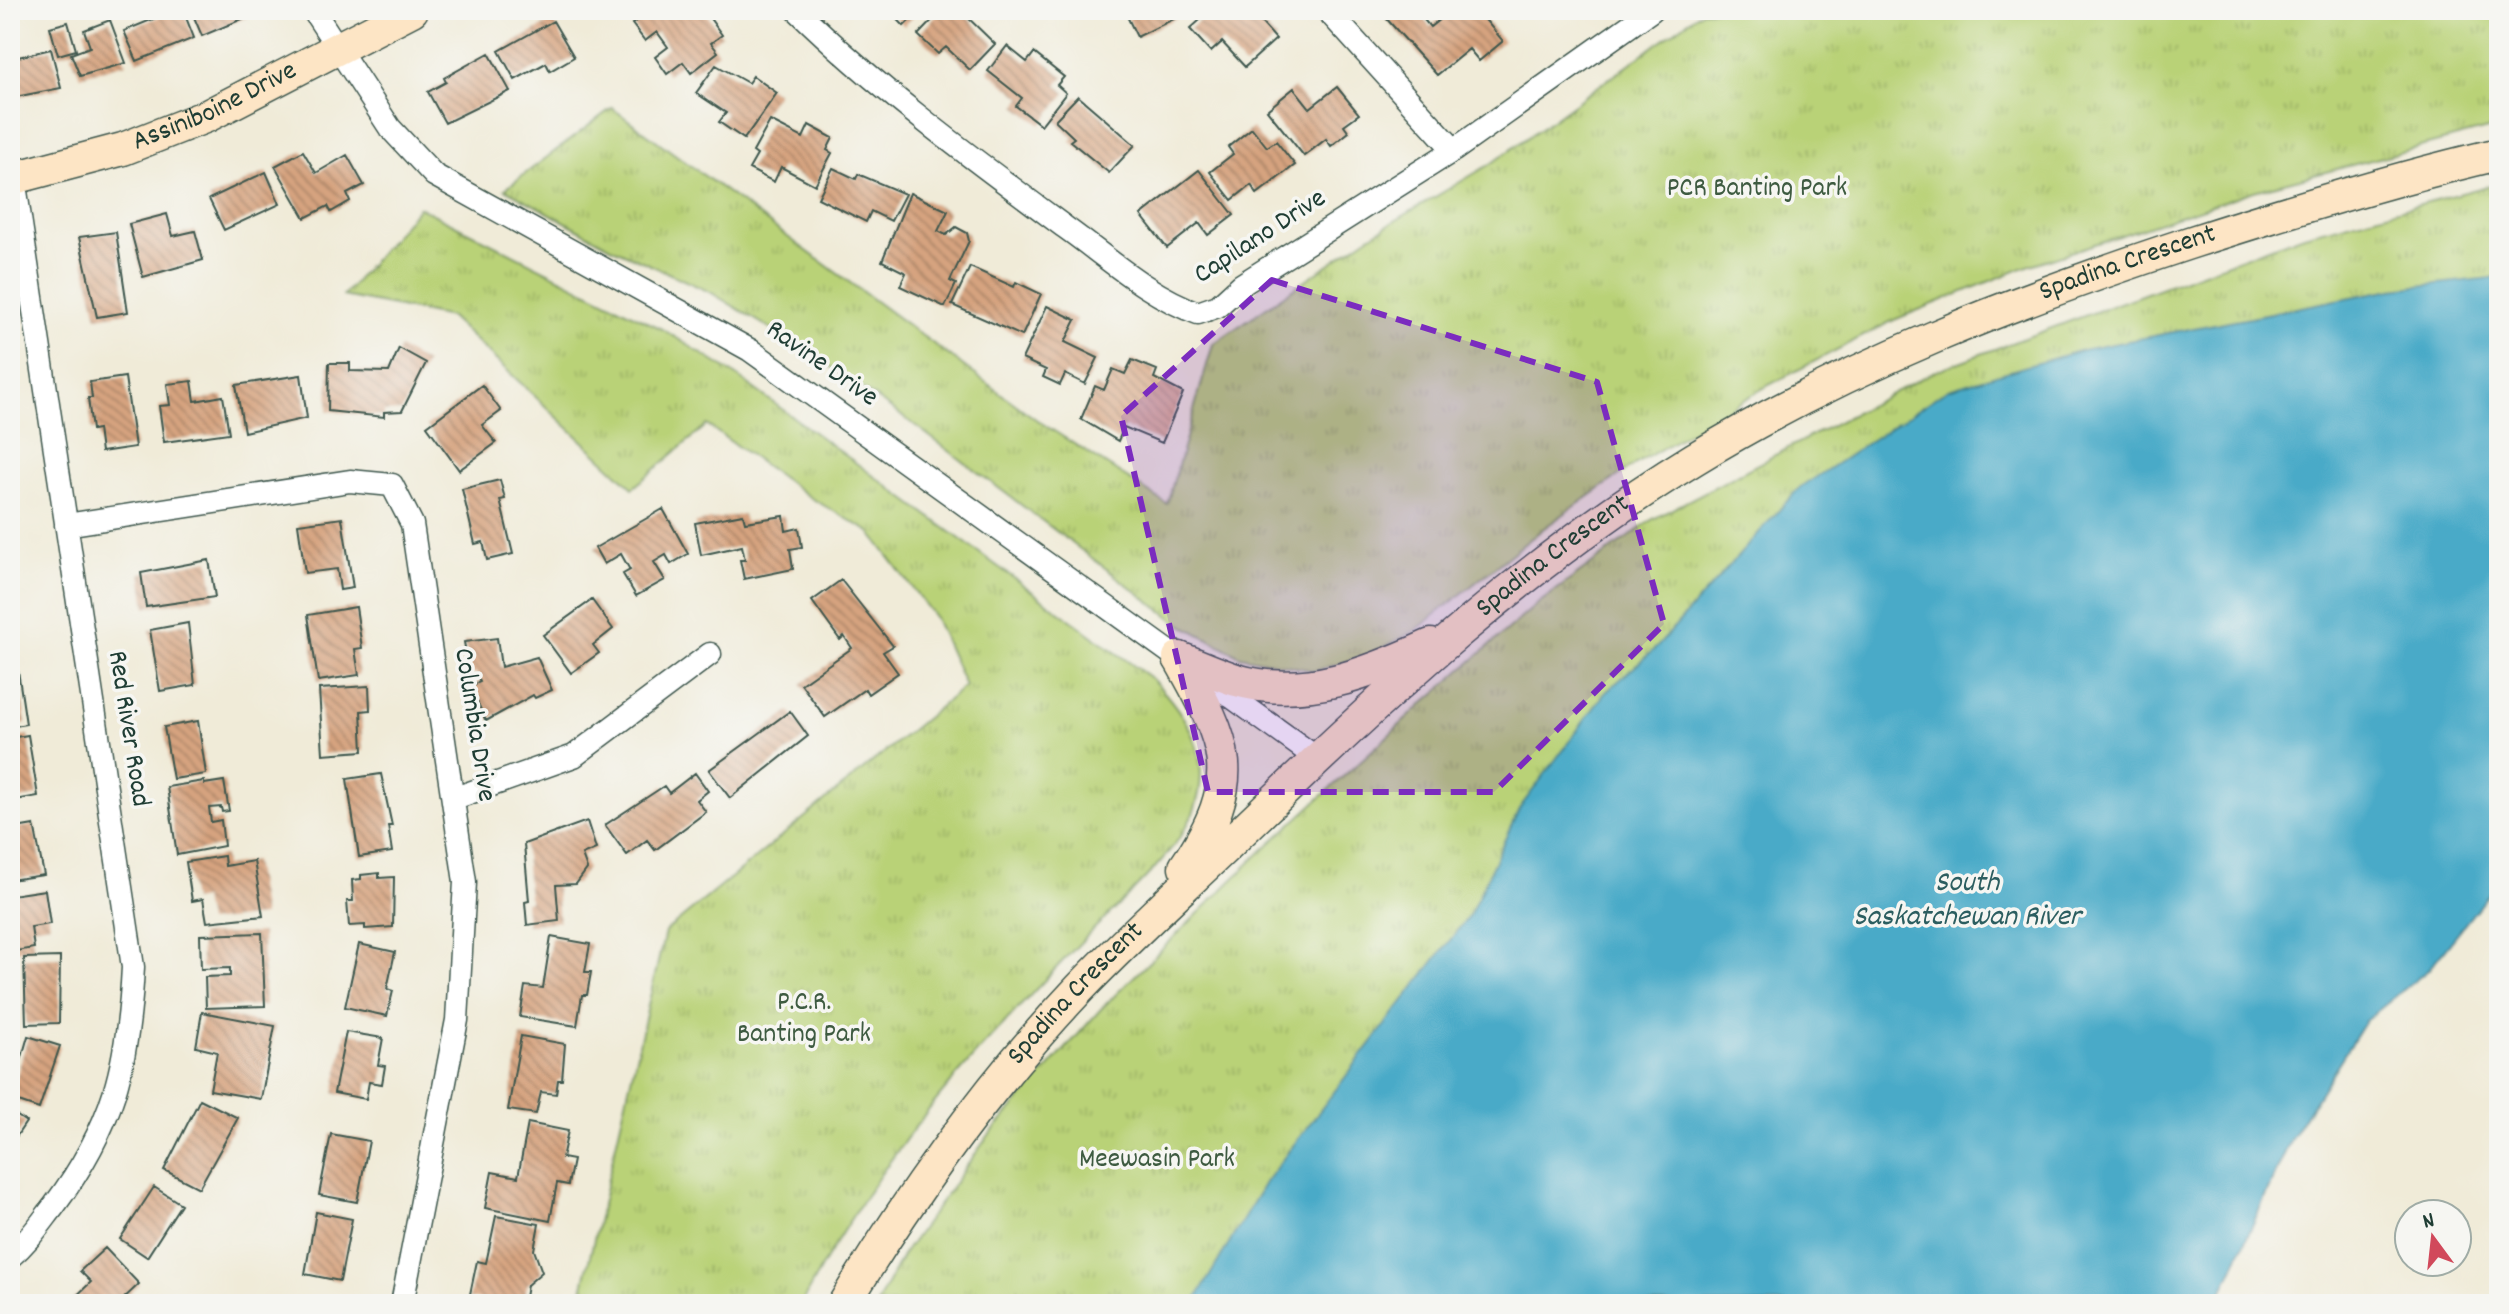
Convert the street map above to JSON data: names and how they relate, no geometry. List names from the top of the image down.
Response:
{
  "streets": {
    "street": [
      "Assiniboine Drive",
      "Capilano Drive",
      "Spadina Crescent",
      "Ravine Drive",
      "Columbia Drive",
      "Red River Road"
    ]
  },
  "crossings": [
    ["Assiniboine Drive", "Ravine Drive"],
    ["Assiniboine Drive", "Red River Road"],
    ["Spadina Crescent", "Ravine Drive"],
    ["Columbia Drive", "Red River Road"]
  ],
  "water": ["South Saskatchewan River"],
  "parks": ["PCR Banting Park", "P.C.R. Banting Park", "Meewasin Park"],
  "north": "top"
}
